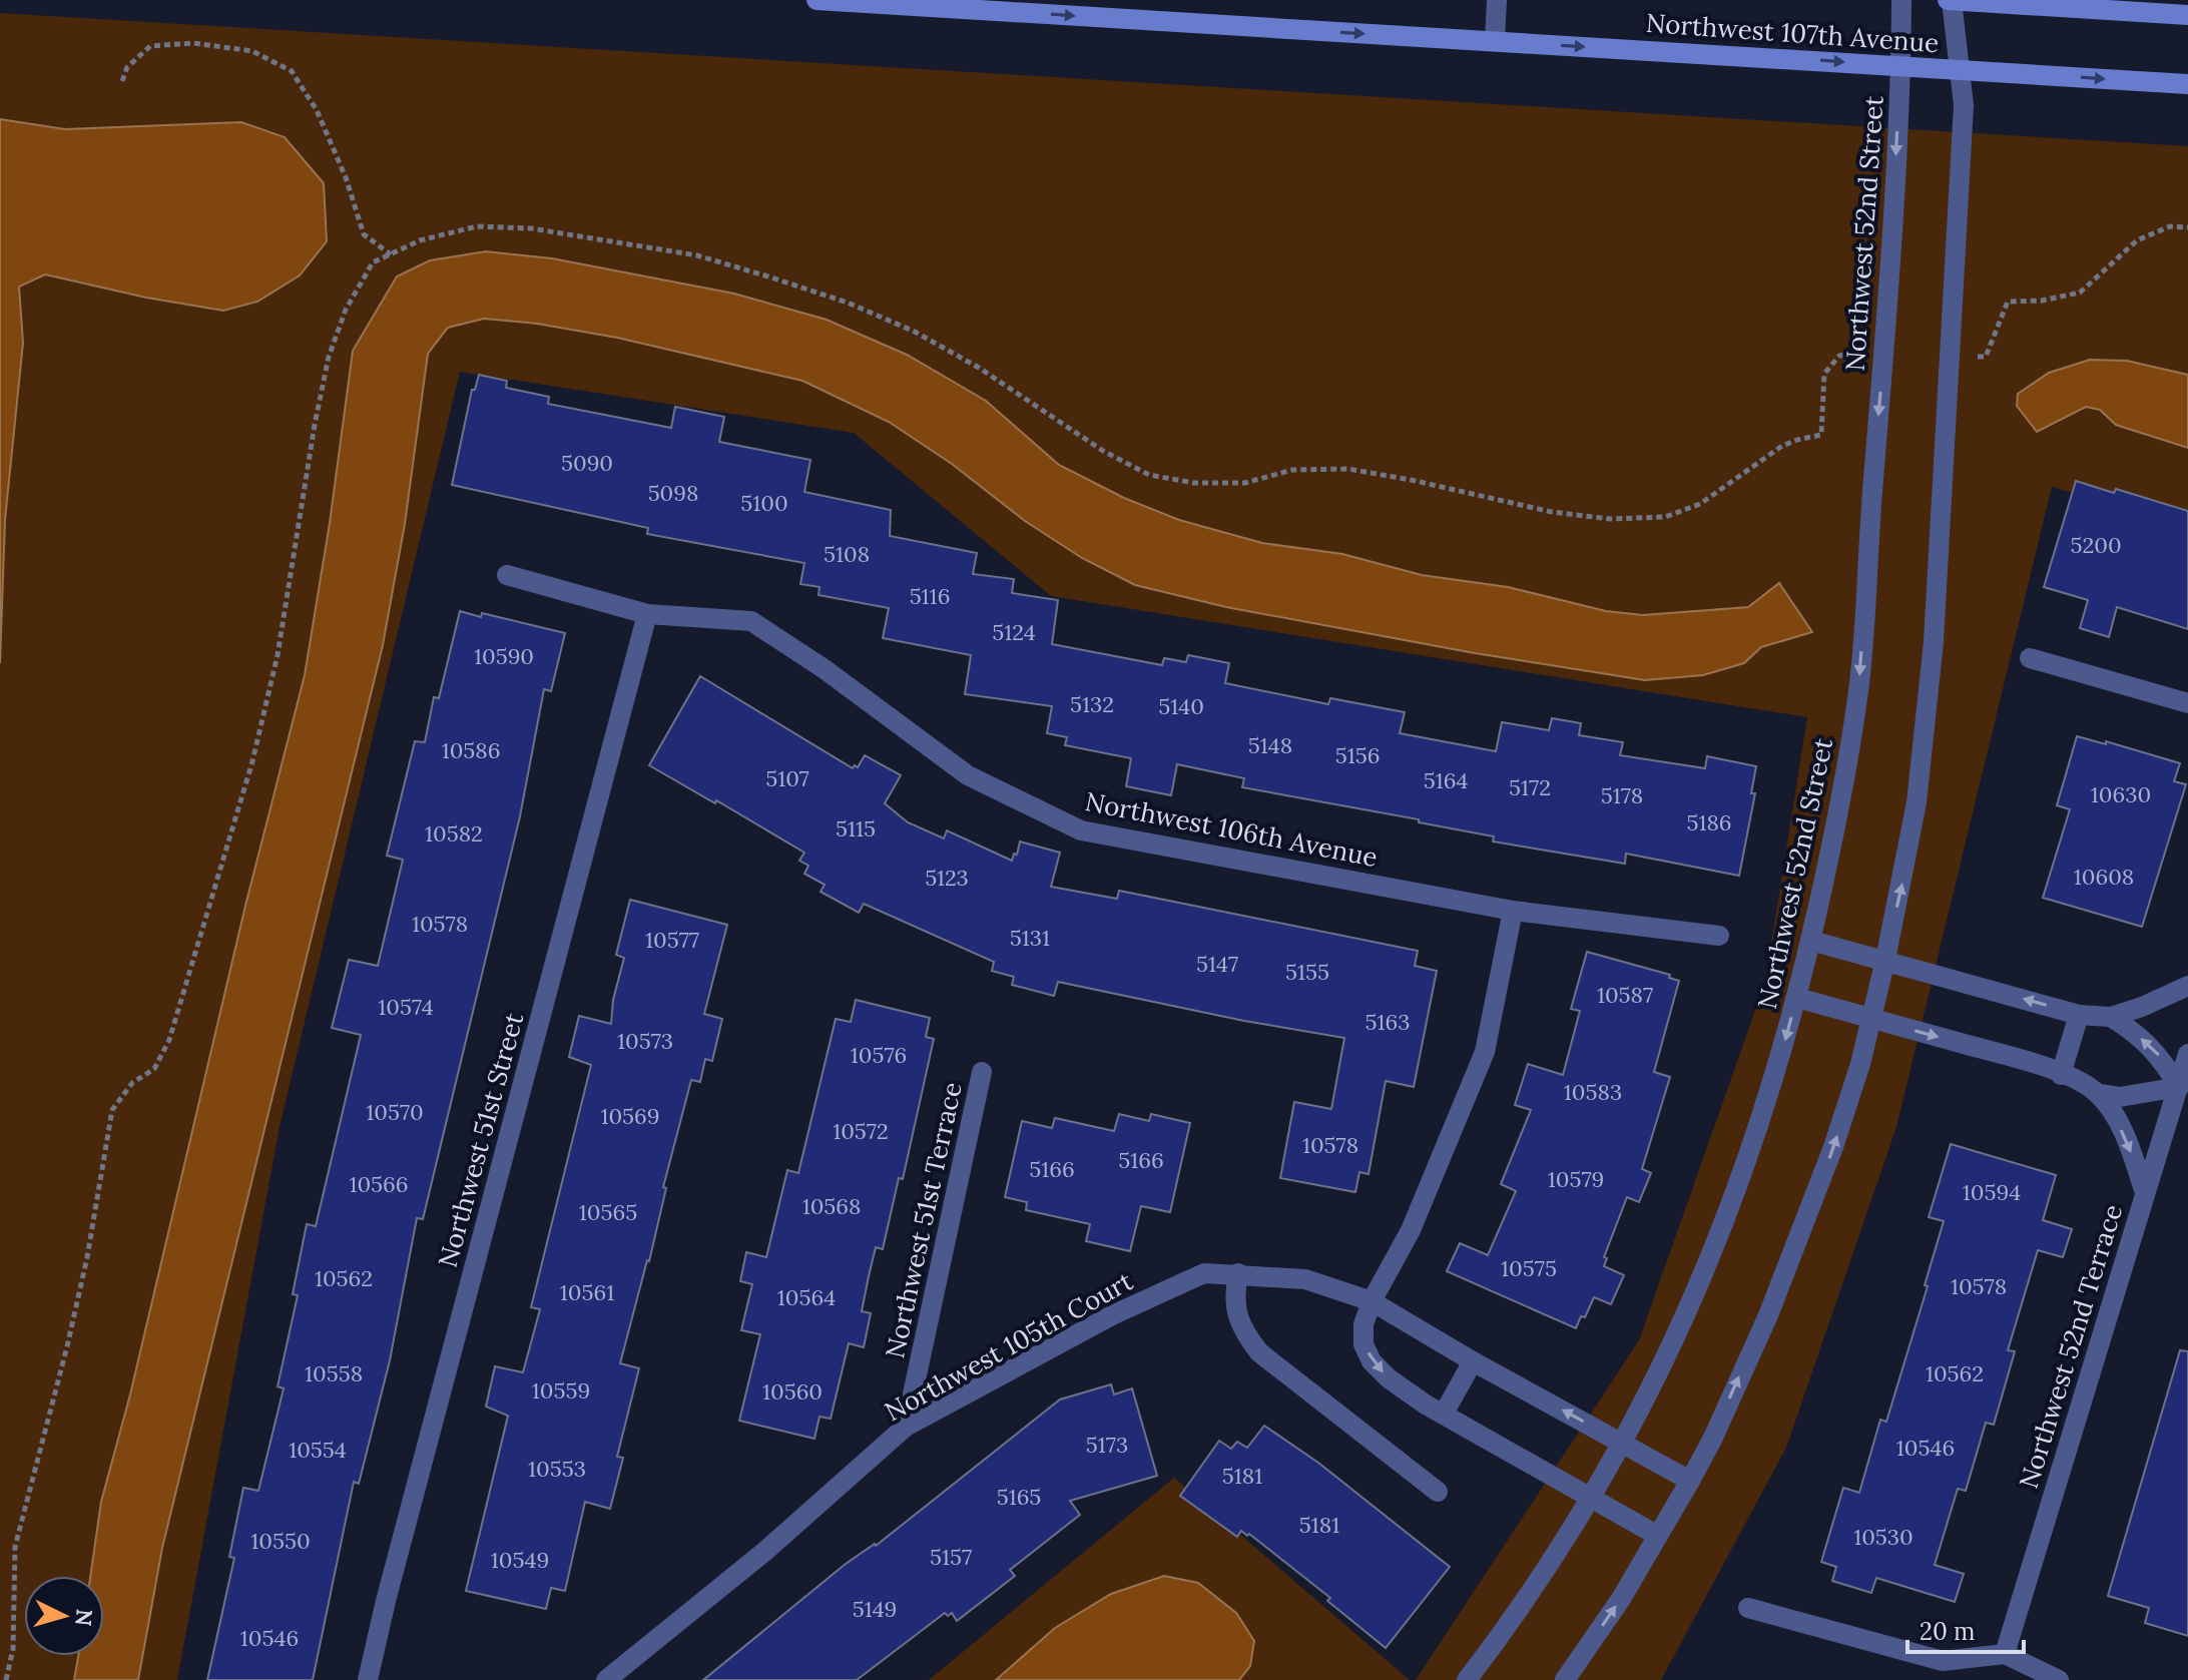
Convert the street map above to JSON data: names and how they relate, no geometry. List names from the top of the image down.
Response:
{
  "streets": {
    "main road": ["Northwest 107th Avenue"],
    "street": [
      "Northwest 52nd Street",
      "Northwest 106th Avenue",
      "Northwest 51st Street",
      "Northwest 51st Terrace",
      "Northwest 105th Court",
      "Northwest 52nd Terrace"
    ]
  },
  "crossings": [
    ["Northwest 107th Avenue", "Northwest 52nd Street"],
    ["Northwest 52nd Street", "Northwest 105th Court"],
    ["Northwest 106th Avenue", "Northwest 51st Street"],
    ["Northwest 51st Terrace", "Northwest 105th Court"]
  ],
  "one_way": ["Northwest 107th Avenue"],
  "house_numbers": [
    "5090",
    "5098",
    "5100",
    "5200",
    "5108",
    "5116",
    "5124",
    "10590",
    "5132",
    "5140",
    "5148",
    "10586",
    "5156",
    "5107",
    "5164",
    "5172",
    "10630",
    "5178",
    "5186",
    "5115",
    "10582",
    "10608",
    "5123",
    "10578",
    "5131",
    "10577",
    "5147",
    "5155",
    "10587",
    "10574",
    "5163",
    "10573",
    "10576",
    "10583",
    "10570",
    "10569",
    "10572",
    "10578",
    "5166",
    "5166",
    "10579",
    "10566",
    "10594",
    "10568",
    "10565",
    "10575",
    "10562",
    "10578",
    "10561",
    "10564",
    "10558",
    "10562",
    "10559",
    "10560",
    "5173",
    "10546",
    "10554",
    "10553",
    "5181",
    "5165",
    "5181",
    "10530",
    "10550",
    "5157",
    "10549",
    "5149",
    "10546"
  ],
  "scale_bar": "20 m",
  "north": "right"
}
